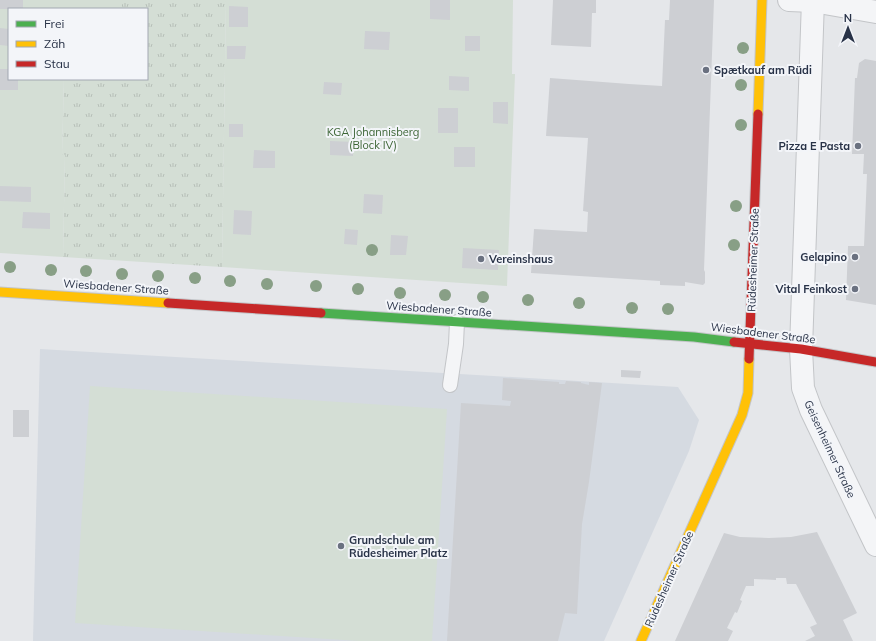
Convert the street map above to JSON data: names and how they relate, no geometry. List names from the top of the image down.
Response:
{
  "streets": {
    "street": ["Rüdesheimer Straße", "Wiesbadener Straße", "Geisenheimer Straße"]
  },
  "crossings": [
    ["Rüdesheimer Straße", "Wiesbadener Straße"],
    ["Wiesbadener Straße", "Geisenheimer Straße"]
  ],
  "parks": ["KGA Johannisberg (Block IV)"],
  "places": [
    "Spætkauf am Rüdi",
    "Pizza E Pasta",
    "Gelapino",
    "Vereinshaus",
    "Vital Feinkost",
    "Grundschule am Rüdesheimer Platz"
  ],
  "legend": ["Frei", "Zäh", "Stau"],
  "north": "top"
}
